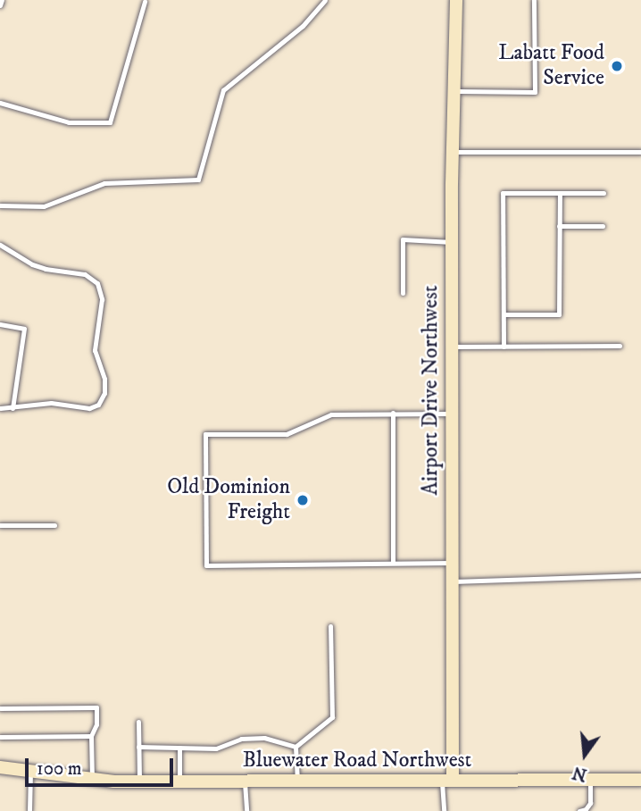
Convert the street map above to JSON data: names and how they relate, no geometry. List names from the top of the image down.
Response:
{
  "streets": {
    "street": ["Airport Drive Northwest", "Bluewater Road Northwest"]
  },
  "crossings": [
    ["Airport Drive Northwest", "Bluewater Road Northwest"]
  ],
  "places": ["Labatt Food Service", "Old Dominion Freight"],
  "scale_bar": "100 m",
  "north": "bottom"
}
